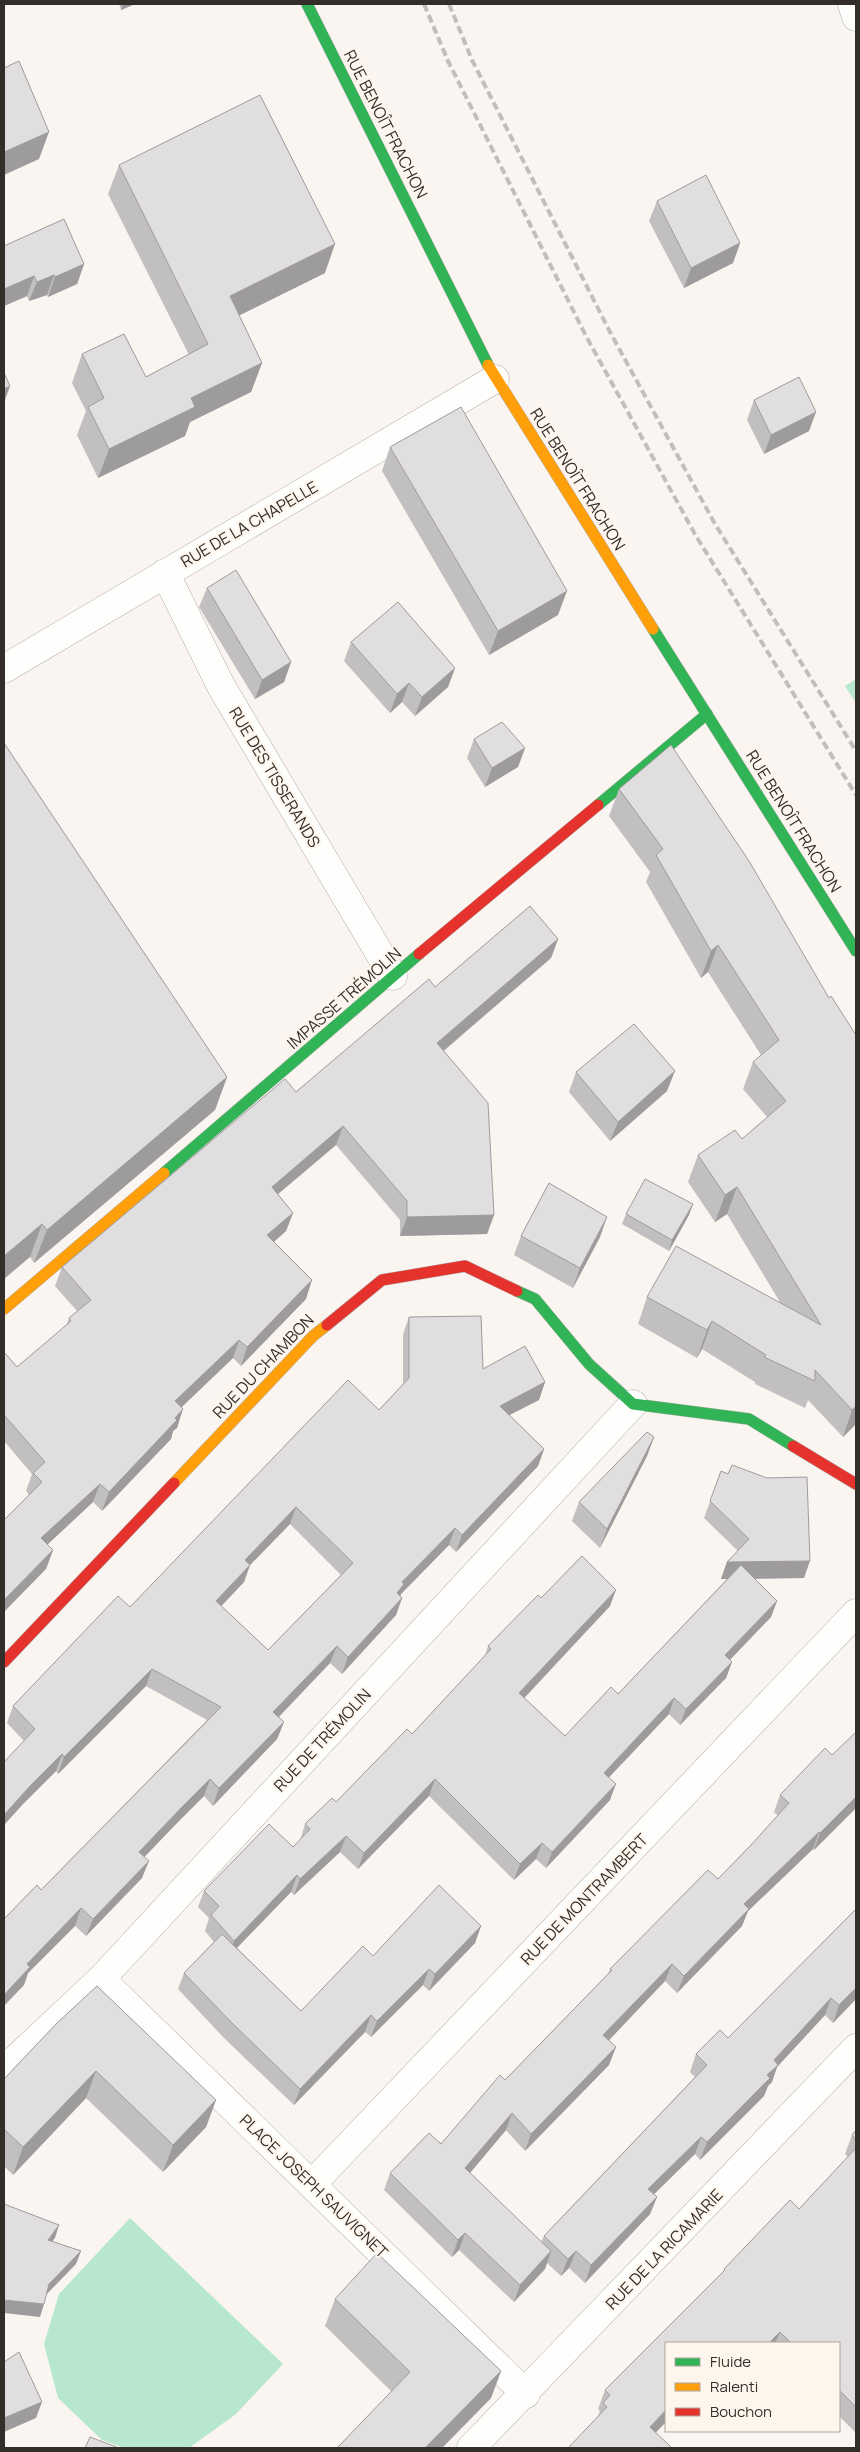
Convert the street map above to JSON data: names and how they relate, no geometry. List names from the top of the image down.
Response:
{
  "streets": {
    "street": [
      "RUE BENOÎT FRACHON",
      "RUE DE LA CHAPELLE",
      "RUE DES TISSERANDS",
      "IMPASSE TRÉMOLIN",
      "RUE DU CHAMBON",
      "RUE DE TRÉMOLIN",
      "RUE DE MONTRAMBERT",
      "PLACE JOSEPH SAUVIGNET",
      "RUE DE LA RICAMARIE"
    ]
  },
  "crossings": [
    ["RUE BENOÎT FRACHON", "RUE DE LA CHAPELLE"],
    ["RUE BENOÎT FRACHON", "IMPASSE TRÉMOLIN"],
    ["RUE DE LA CHAPELLE", "RUE DES TISSERANDS"],
    ["RUE DES TISSERANDS", "IMPASSE TRÉMOLIN"],
    ["RUE DU CHAMBON", "RUE DE TRÉMOLIN"],
    ["RUE DE TRÉMOLIN", "PLACE JOSEPH SAUVIGNET"],
    ["RUE DE MONTRAMBERT", "PLACE JOSEPH SAUVIGNET"],
    ["PLACE JOSEPH SAUVIGNET", "RUE DE LA RICAMARIE"]
  ],
  "legend": ["Fluide", "Ralenti", "Bouchon"]
}
